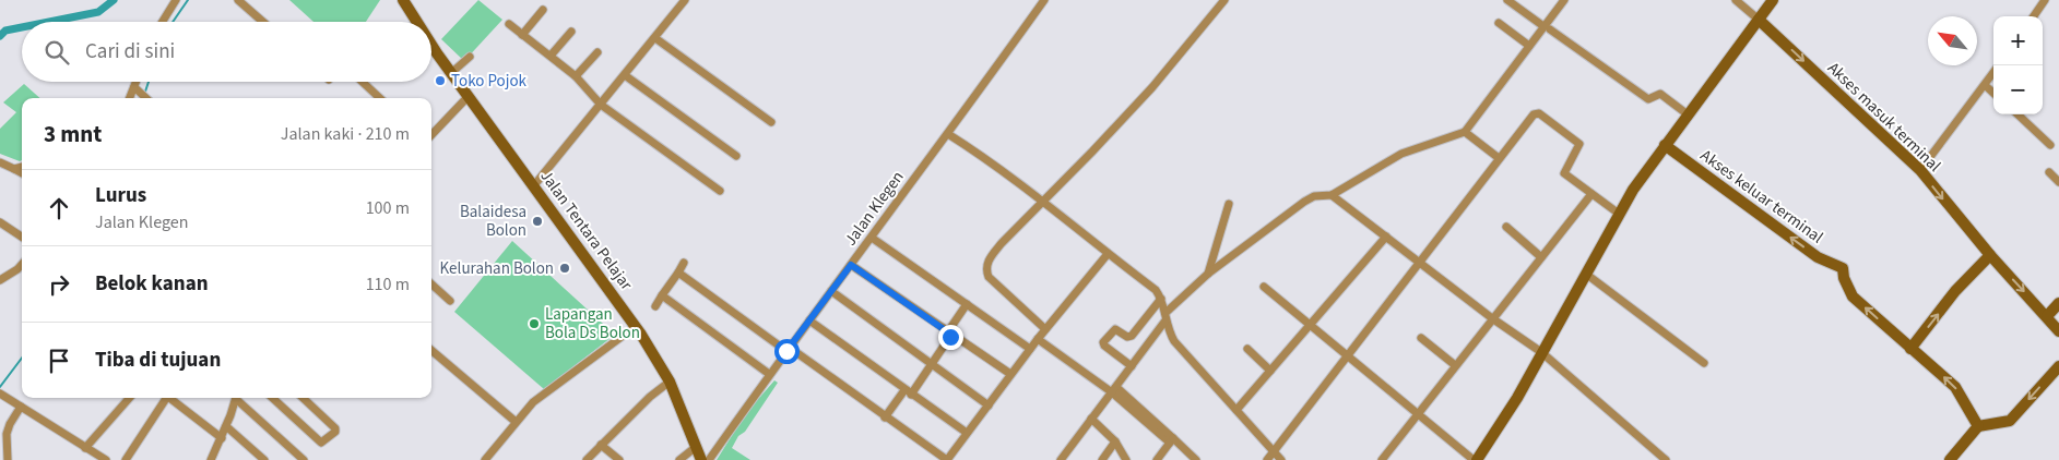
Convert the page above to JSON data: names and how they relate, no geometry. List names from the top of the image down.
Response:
{
  "streets": {
    "street": [
      "Akses masuk terminal",
      "Akses keluar terminal",
      "Jalan Klegen",
      "Jalan Tentara Pelajar"
    ]
  },
  "one_way": ["Akses masuk terminal", "Akses keluar terminal"],
  "places": [
    "Toko Pojok",
    "Balaidesa Bolon",
    "Kelurahan Bolon",
    "Lapangan Bola Ds Bolon"
  ],
  "north": "top left",
  "page": {
    "map_buttons": ["+", "−"],
    "search": "Cari di sini",
    "heading": ["3 mnt", "Jalan kaki · 210 m"],
    "list": [
      ["Lurus", "Jalan Klegen", "100 m"],
      ["Belok kanan", "110 m"],
      "Tiba di tujuan"
    ]
  }
}
